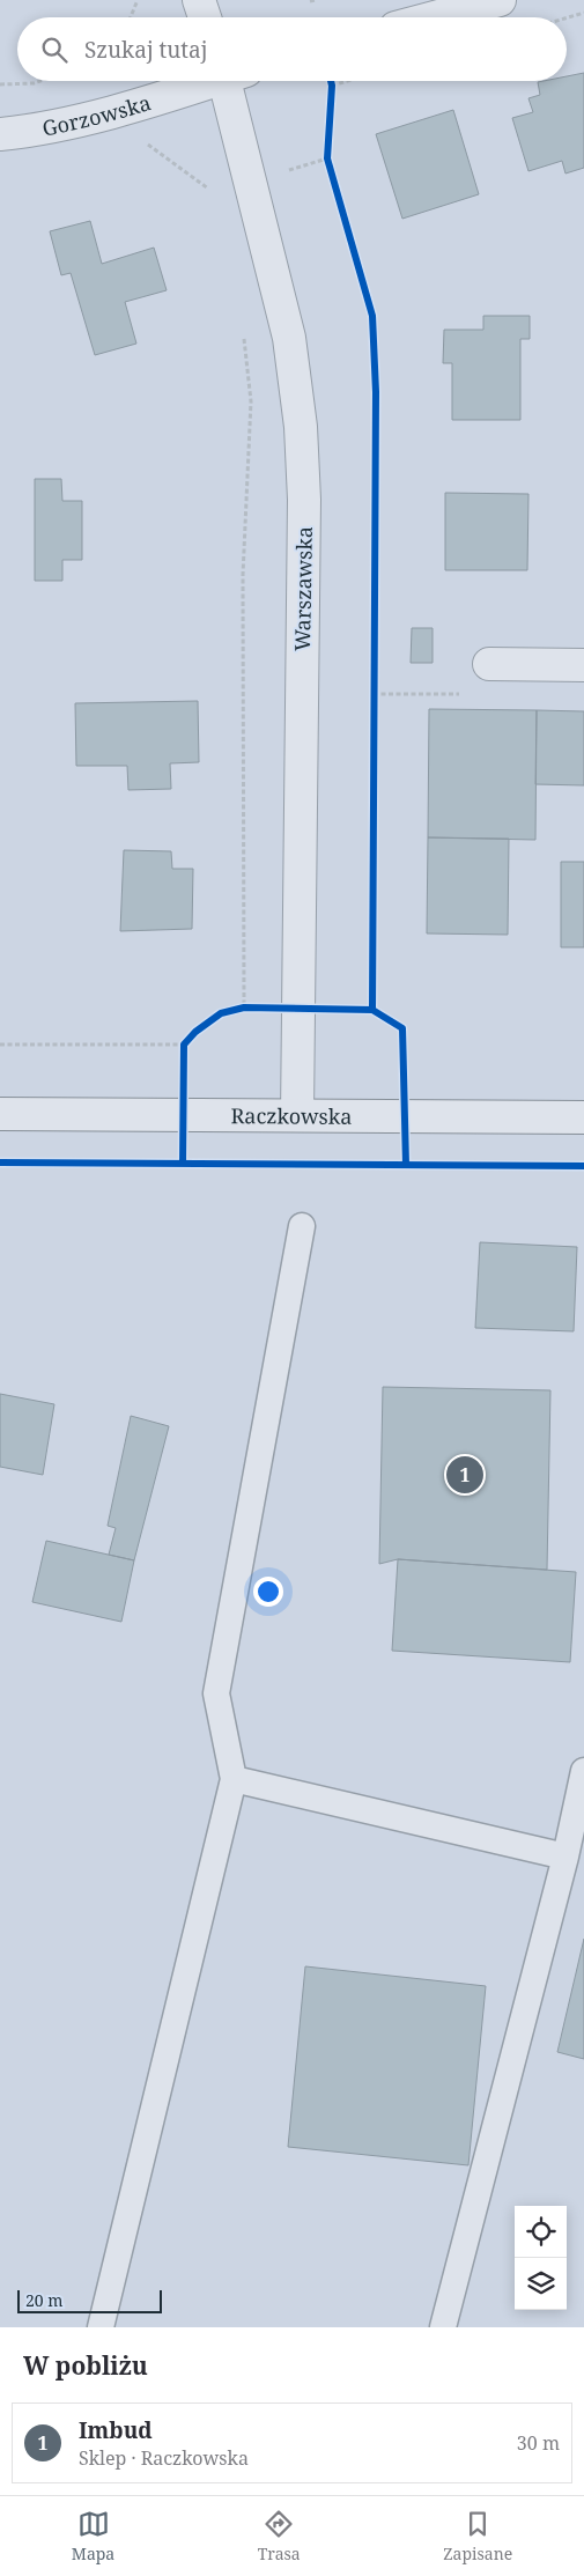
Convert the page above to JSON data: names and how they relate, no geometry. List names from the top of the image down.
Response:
{
  "streets": {
    "street": ["Gorzowska", "Warszawska", "Raczkowska"]
  },
  "crossings": [
    ["Warszawska", "Raczkowska"]
  ],
  "scale_bar": "20 m",
  "page": {
    "search": "Szukaj tutaj",
    "pins": "1",
    "scale": "20 m",
    "heading": "W pobliżu",
    "list": [
      {
        "mark": "1",
        "name": "Imbud",
        "note": "Sklep · Raczkowska",
        "value": "30 m"
      }
    ],
    "nav": ["Mapa", "Trasa", "Zapisane"]
  }
}
